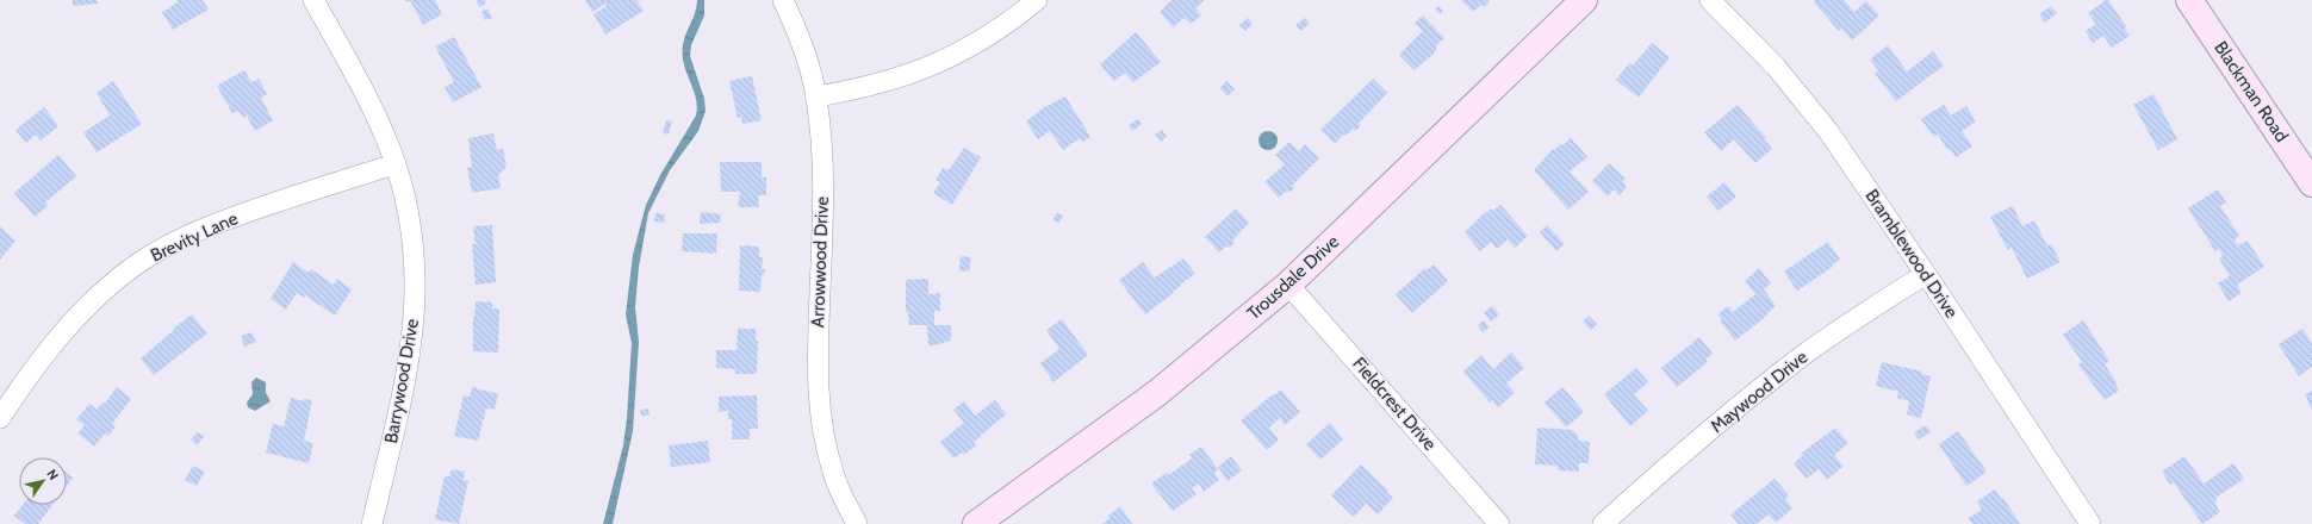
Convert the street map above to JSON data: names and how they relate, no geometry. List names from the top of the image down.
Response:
{
  "streets": {
    "street": [
      "Blackman Road",
      "Brevity Lane",
      "Bramblewood Drive",
      "Arrowwood Drive",
      "Trousdale Drive",
      "Barrywood Drive",
      "Maywood Drive",
      "Fieldcrest Drive"
    ]
  },
  "crossings": [
    ["Brevity Lane", "Barrywood Drive"],
    ["Bramblewood Drive", "Maywood Drive"],
    ["Trousdale Drive", "Fieldcrest Drive"]
  ],
  "north": "top right"
}
